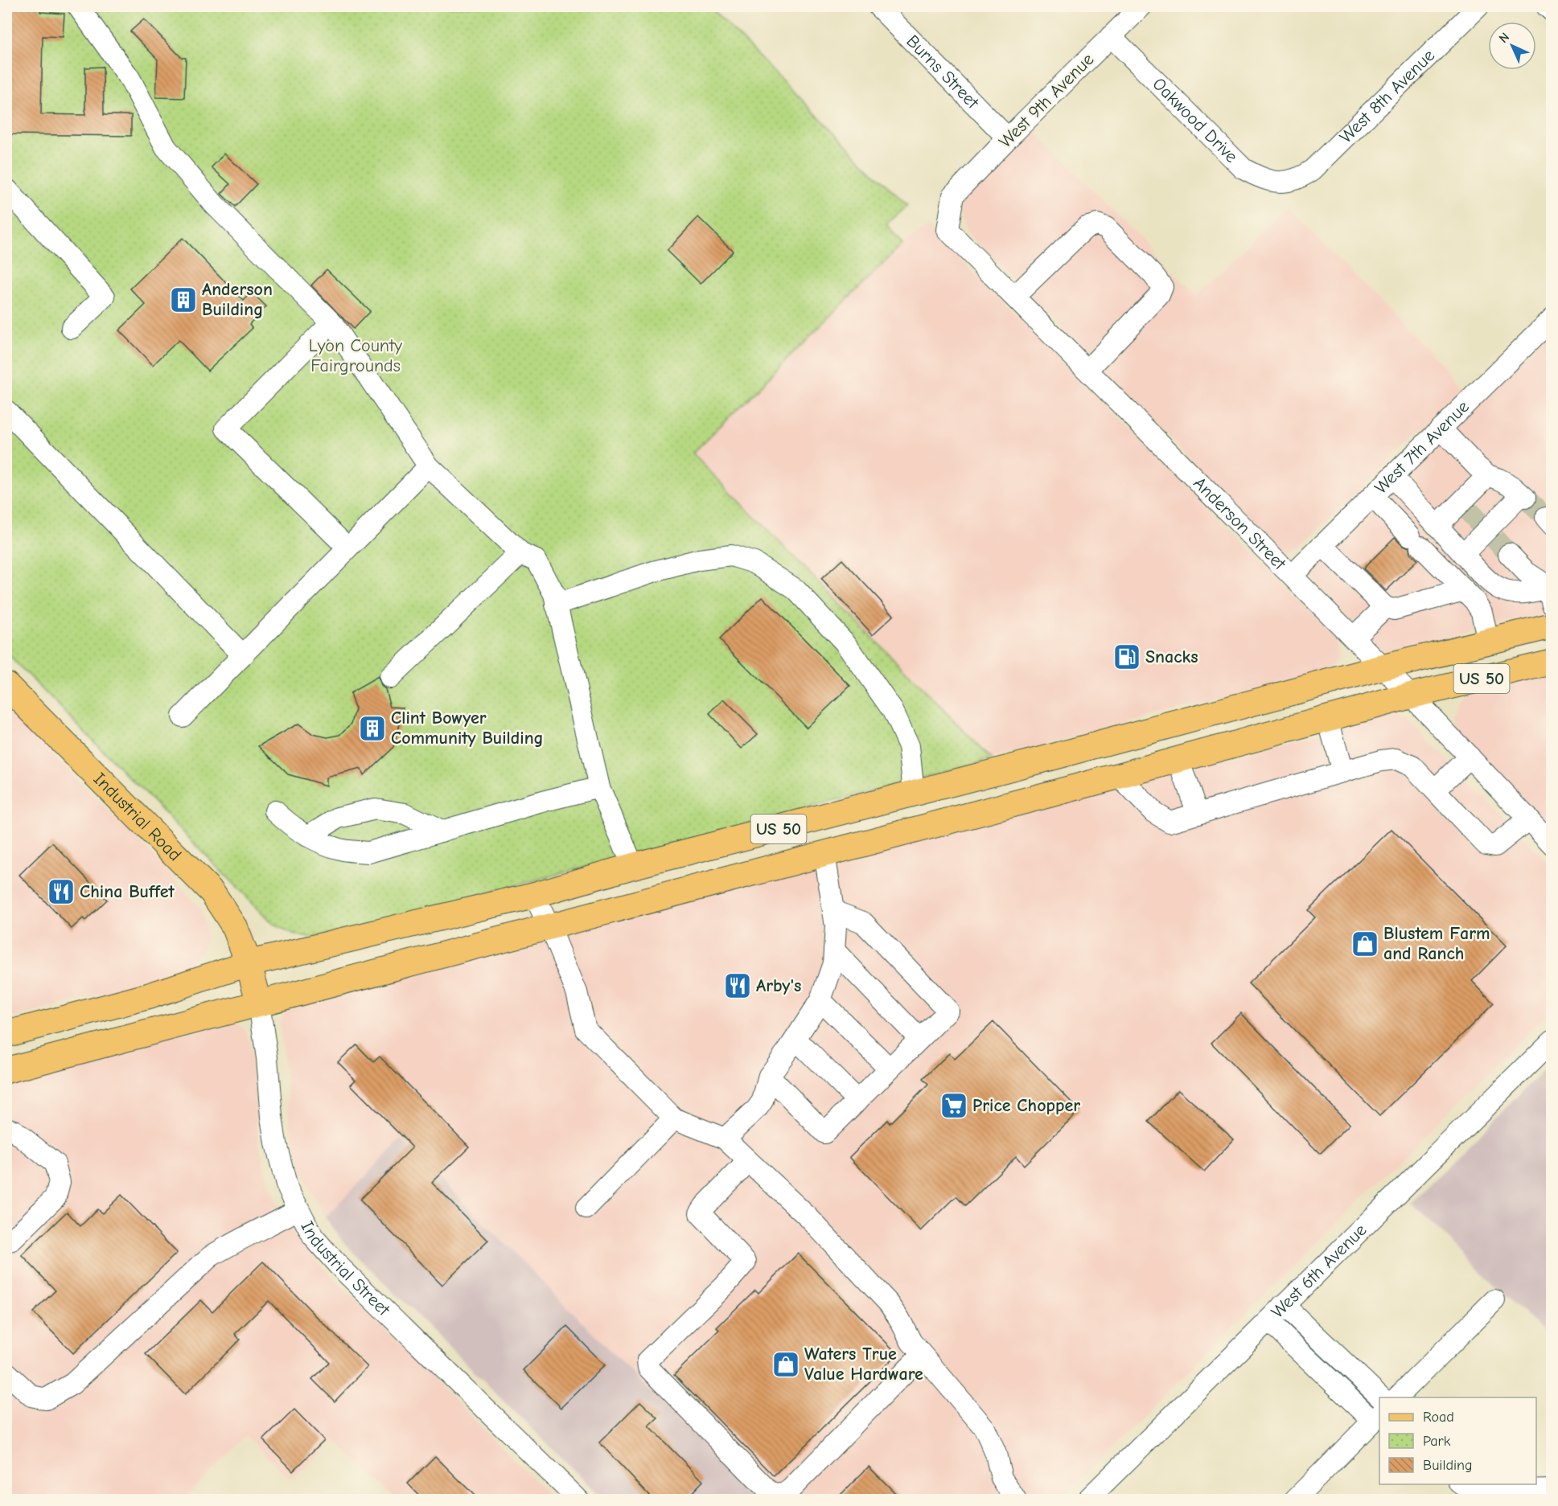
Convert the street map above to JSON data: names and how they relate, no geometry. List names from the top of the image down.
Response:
{
  "streets": {
    "main road": ["US 50", "Industrial Road", "Industrial Street"],
    "street": [
      "Burns Street",
      "West 8th Avenue",
      "West 9th Avenue",
      "Oakwood Drive",
      "West 7th Avenue",
      "Anderson Street",
      "West 6th Avenue"
    ]
  },
  "crossings": [
    ["Burns Street", "West 9th Avenue"],
    ["West 8th Avenue", "Oakwood Drive"],
    ["West 9th Avenue", "Oakwood Drive"],
    ["West 9th Avenue", "Anderson Street"],
    ["West 7th Avenue", "Anderson Street"],
    ["Anderson Street", "US 50"],
    ["US 50", "Industrial Road"],
    ["US 50", "Industrial Street"],
    ["Industrial Road", "Industrial Street"]
  ],
  "parks": ["Lyon County Fairgrounds"],
  "places": {
    "building": ["Anderson Building", "Clint Bowyer Community Building"],
    "fuel station": ["Snacks"],
    "restaurant": ["China Buffet", "Arby's"],
    "shop": ["Blustem Farm and Ranch", "Waters True Value Hardware"],
    "supermarket": ["Price Chopper"]
  },
  "legend": ["Road", "Park", "Building"],
  "north": "top left"
}
